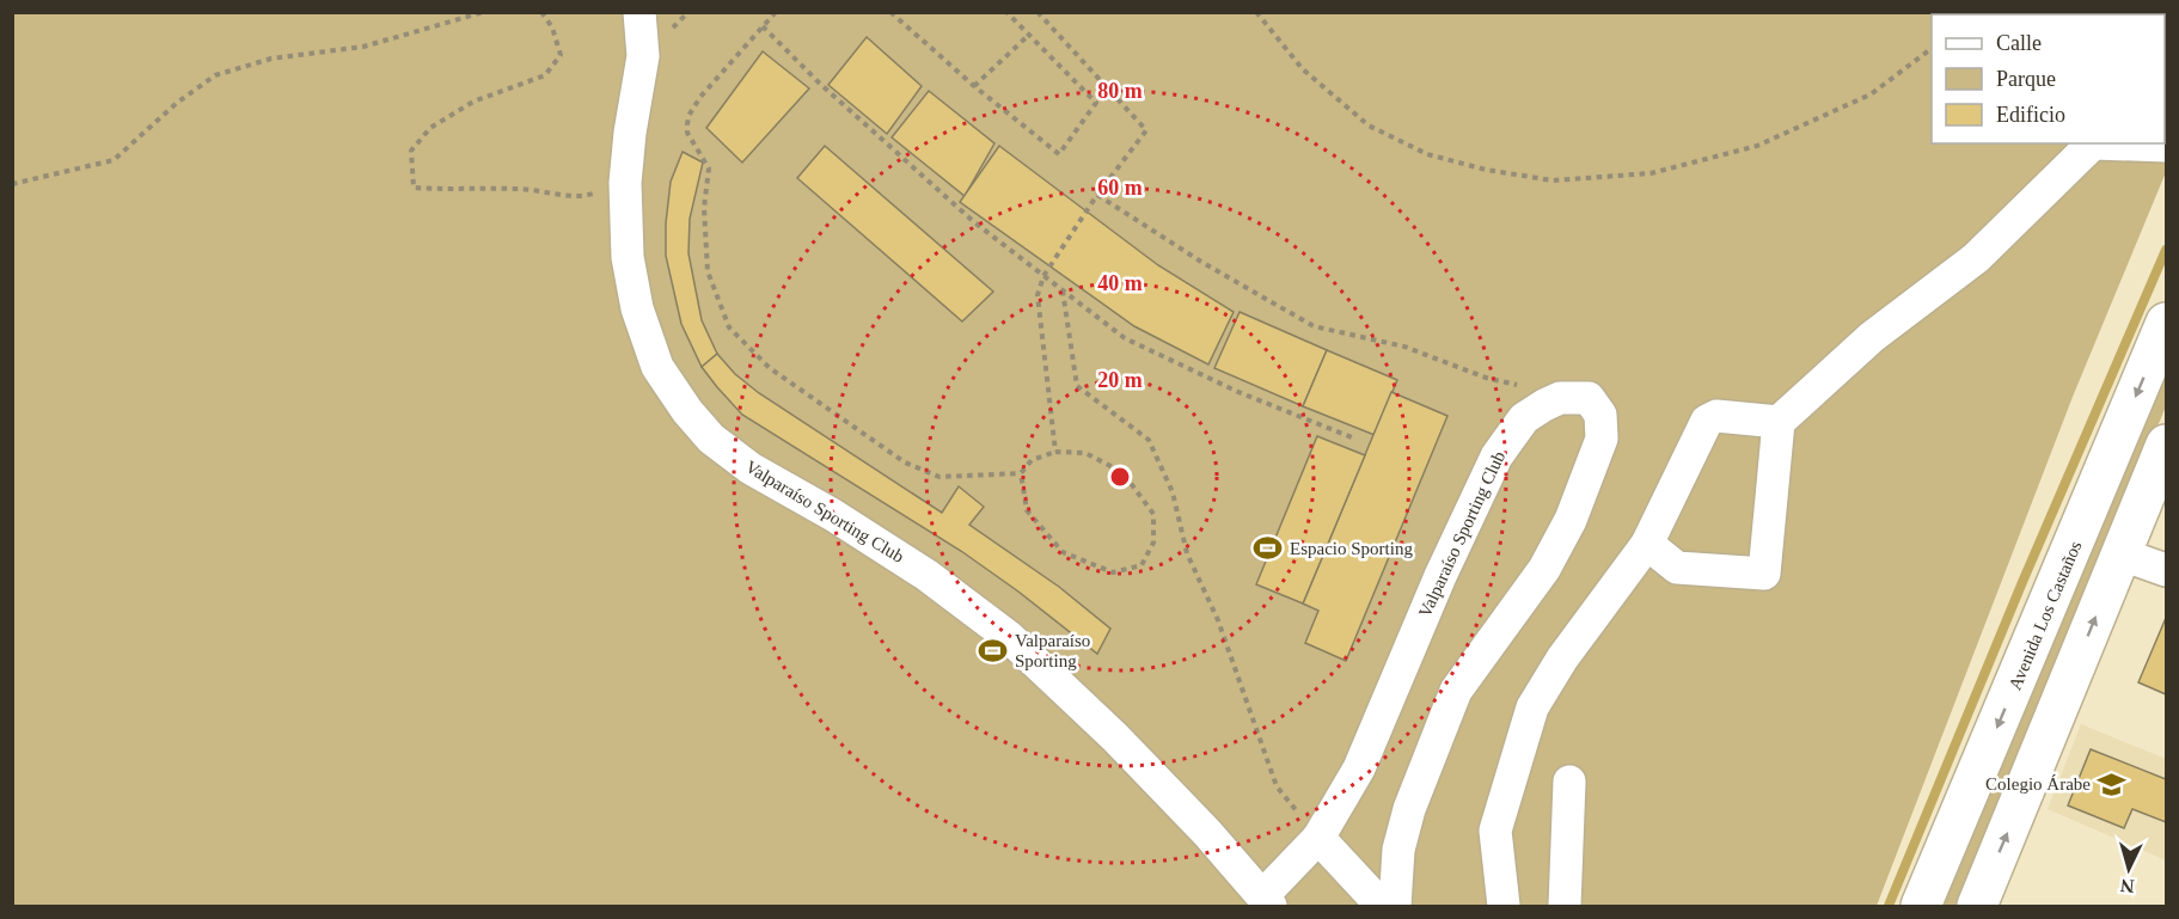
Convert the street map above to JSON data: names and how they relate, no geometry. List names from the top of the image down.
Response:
{
  "streets": {
    "main road": ["Avenida Los Castaños"],
    "lane": ["Valparaíso Sporting Club"]
  },
  "places": {
    "sports": ["Espacio Sporting", "Valparaíso Sporting"],
    "school or university": ["Colegio Árabe"]
  },
  "legend": ["Calle", "Parque", "Edificio"],
  "north": "bottom",
  "rings": [
    "80 m",
    "60 m",
    "40 m",
    "20 m"
  ]
}
